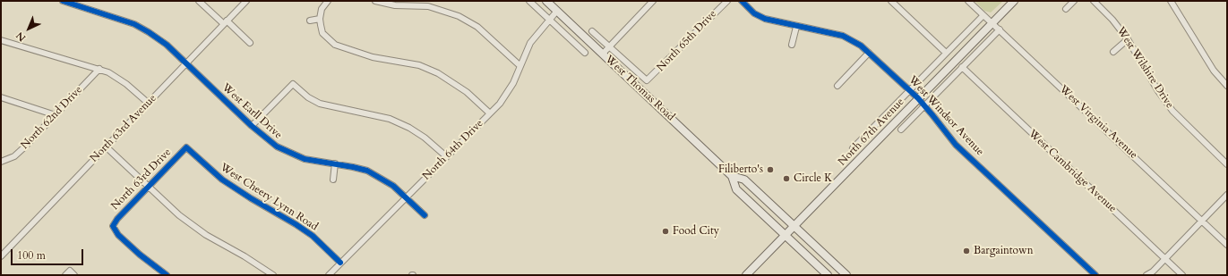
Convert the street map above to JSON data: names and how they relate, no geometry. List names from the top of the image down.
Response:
{
  "streets": {
    "main road": ["West Thomas Road", "North 67th Avenue"],
    "street": [
      "North 65th Drive",
      "West Wilshire Drive",
      "West Earll Drive",
      "West Windsor Avenue",
      "North 62nd Drive",
      "West Virginia Avenue",
      "North 63rd Avenue",
      "North 64th Drive",
      "West Cambridge Avenue",
      "North 63rd Drive",
      "West Cheery Lynn Road"
    ]
  },
  "crossings": [
    ["North 65th Drive", "West Thomas Road"],
    ["West Thomas Road", "North 67th Avenue"],
    ["West Thomas Road", "North 64th Drive"],
    ["West Earll Drive", "North 63rd Avenue"],
    ["West Earll Drive", "North 64th Drive"],
    ["West Windsor Avenue", "North 67th Avenue"],
    ["West Virginia Avenue", "North 67th Avenue"],
    ["North 67th Avenue", "West Cambridge Avenue"],
    ["North 64th Drive", "West Cheery Lynn Road"],
    ["North 63rd Drive", "West Cheery Lynn Road"]
  ],
  "places": [
    "Filiberto's",
    "Circle K",
    "Food City",
    "Bargaintown"
  ],
  "scale_bar": "100 m",
  "north": "bottom left"
}
